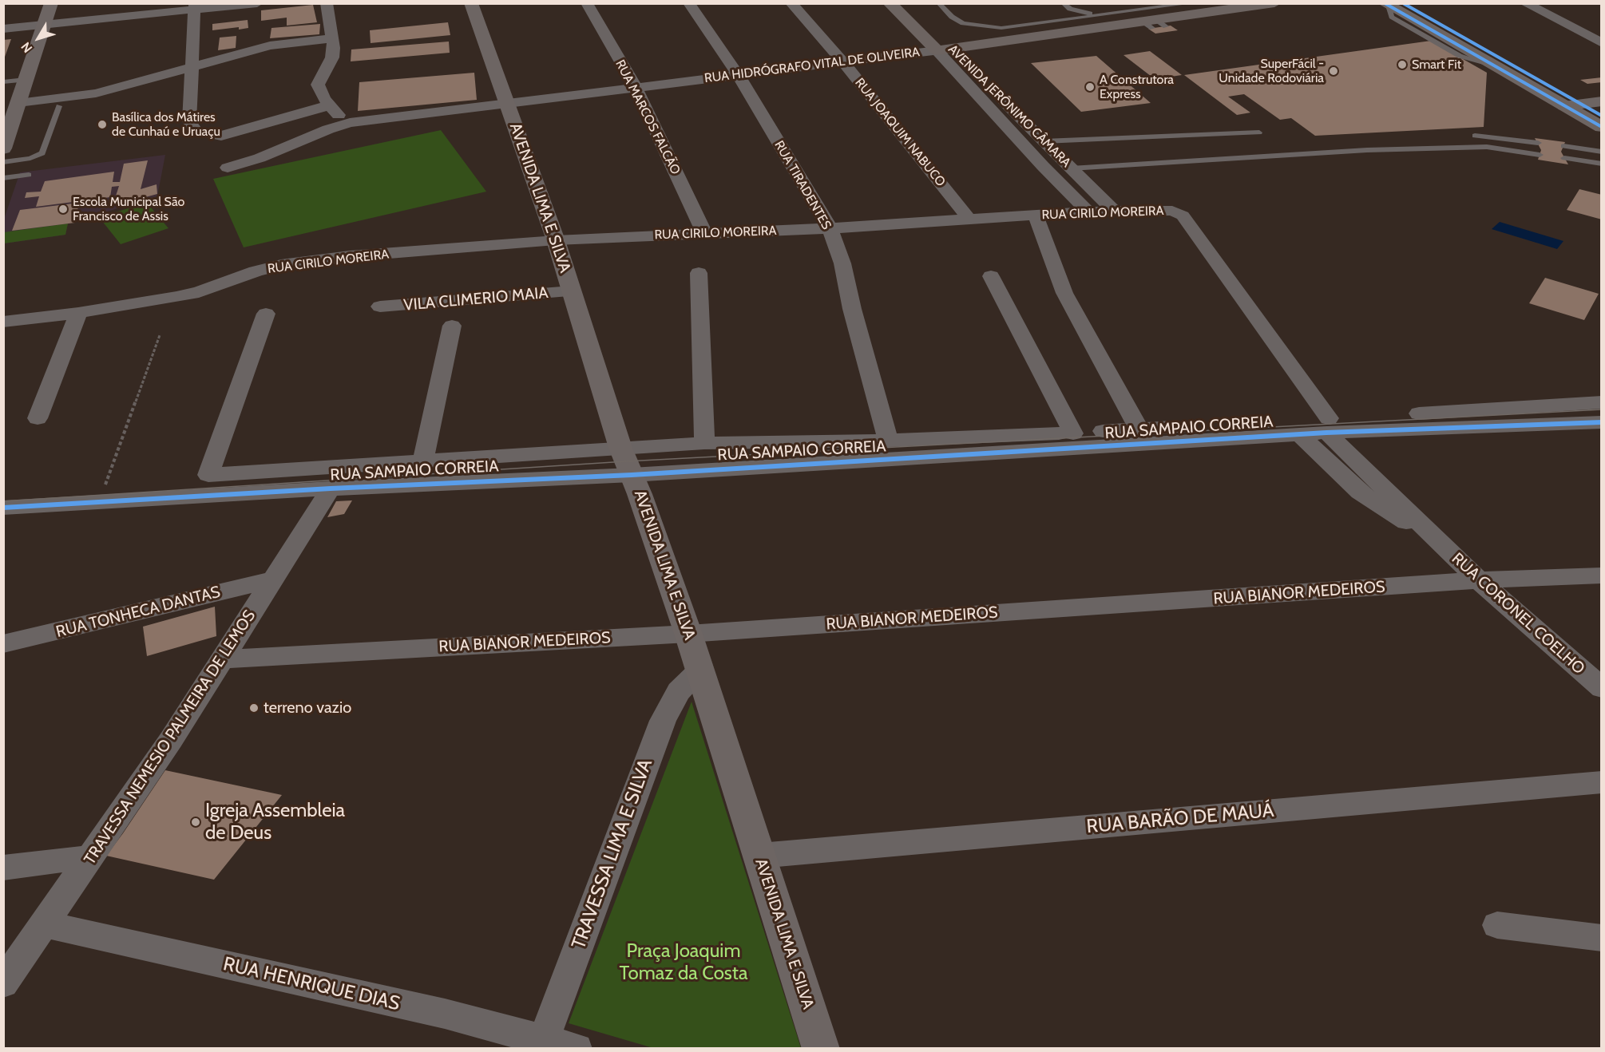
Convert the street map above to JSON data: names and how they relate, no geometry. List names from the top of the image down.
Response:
{
  "streets": {
    "main road": ["RUA HIDRÓGRAFO VITAL DE OLIVEIRA", "AVENIDA JERÔNIMO CÂMARA", "AVENIDA LIMA E SILVA"],
    "street": [
      "RUA MARCOS FALCÃO",
      "RUA JOAQUIM NABUCO",
      "RUA TIRADENTES",
      "RUA CIRILO MOREIRA",
      "VILA CLIMERIO MAIA",
      "RUA SAMPAIO CORREIA",
      "RUA BIANOR MEDEIROS",
      "RUA TONHECA DANTAS",
      "RUA CORONEL COELHO",
      "TRAVESSA NEMESIO PALMEIRA DE LEMOS",
      "RUA BARÃO DE MAUÁ",
      "TRAVESSA LIMA E SILVA",
      "RUA HENRIQUE DIAS"
    ]
  },
  "crossings": [
    ["RUA HIDRÓGRAFO VITAL DE OLIVEIRA", "AVENIDA JERÔNIMO CÂMARA"],
    ["RUA HIDRÓGRAFO VITAL DE OLIVEIRA", "RUA MARCOS FALCÃO"],
    ["RUA HIDRÓGRAFO VITAL DE OLIVEIRA", "RUA JOAQUIM NABUCO"],
    ["RUA HIDRÓGRAFO VITAL DE OLIVEIRA", "RUA TIRADENTES"],
    ["RUA HIDRÓGRAFO VITAL DE OLIVEIRA", "AVENIDA LIMA E SILVA"],
    ["AVENIDA JERÔNIMO CÂMARA", "RUA CIRILO MOREIRA"],
    ["RUA MARCOS FALCÃO", "RUA CIRILO MOREIRA"],
    ["RUA JOAQUIM NABUCO", "RUA CIRILO MOREIRA"],
    ["RUA TIRADENTES", "RUA CIRILO MOREIRA"],
    ["RUA TIRADENTES", "RUA SAMPAIO CORREIA"],
    ["AVENIDA LIMA E SILVA", "RUA CIRILO MOREIRA"],
    ["AVENIDA LIMA E SILVA", "VILA CLIMERIO MAIA"],
    ["AVENIDA LIMA E SILVA", "RUA SAMPAIO CORREIA"],
    ["AVENIDA LIMA E SILVA", "RUA BIANOR MEDEIROS"],
    ["AVENIDA LIMA E SILVA", "RUA BARÃO DE MAUÁ"],
    ["AVENIDA LIMA E SILVA", "TRAVESSA LIMA E SILVA"],
    ["RUA CIRILO MOREIRA", "RUA SAMPAIO CORREIA"],
    ["RUA CIRILO MOREIRA", "RUA CORONEL COELHO"],
    ["RUA SAMPAIO CORREIA", "RUA CORONEL COELHO"],
    ["RUA SAMPAIO CORREIA", "TRAVESSA NEMESIO PALMEIRA DE LEMOS"],
    ["RUA BIANOR MEDEIROS", "RUA CORONEL COELHO"],
    ["RUA BIANOR MEDEIROS", "TRAVESSA NEMESIO PALMEIRA DE LEMOS"],
    ["RUA TONHECA DANTAS", "TRAVESSA NEMESIO PALMEIRA DE LEMOS"],
    ["TRAVESSA NEMESIO PALMEIRA DE LEMOS", "RUA HENRIQUE DIAS"],
    ["TRAVESSA LIMA E SILVA", "RUA HENRIQUE DIAS"]
  ],
  "parks": ["Praça Joaquim Tomaz da Costa"],
  "places": [
    "Smart Fit",
    "SuperFácil - Unidade Rodoviária",
    "A Construtora Express",
    "Basílica dos Mátires de Cunhaú e Uruaçu",
    "Escola Municipal São Francisco de Assis",
    "terreno vazio",
    "Igreja Assembleia de Deus"
  ],
  "north": "bottom left"
}
